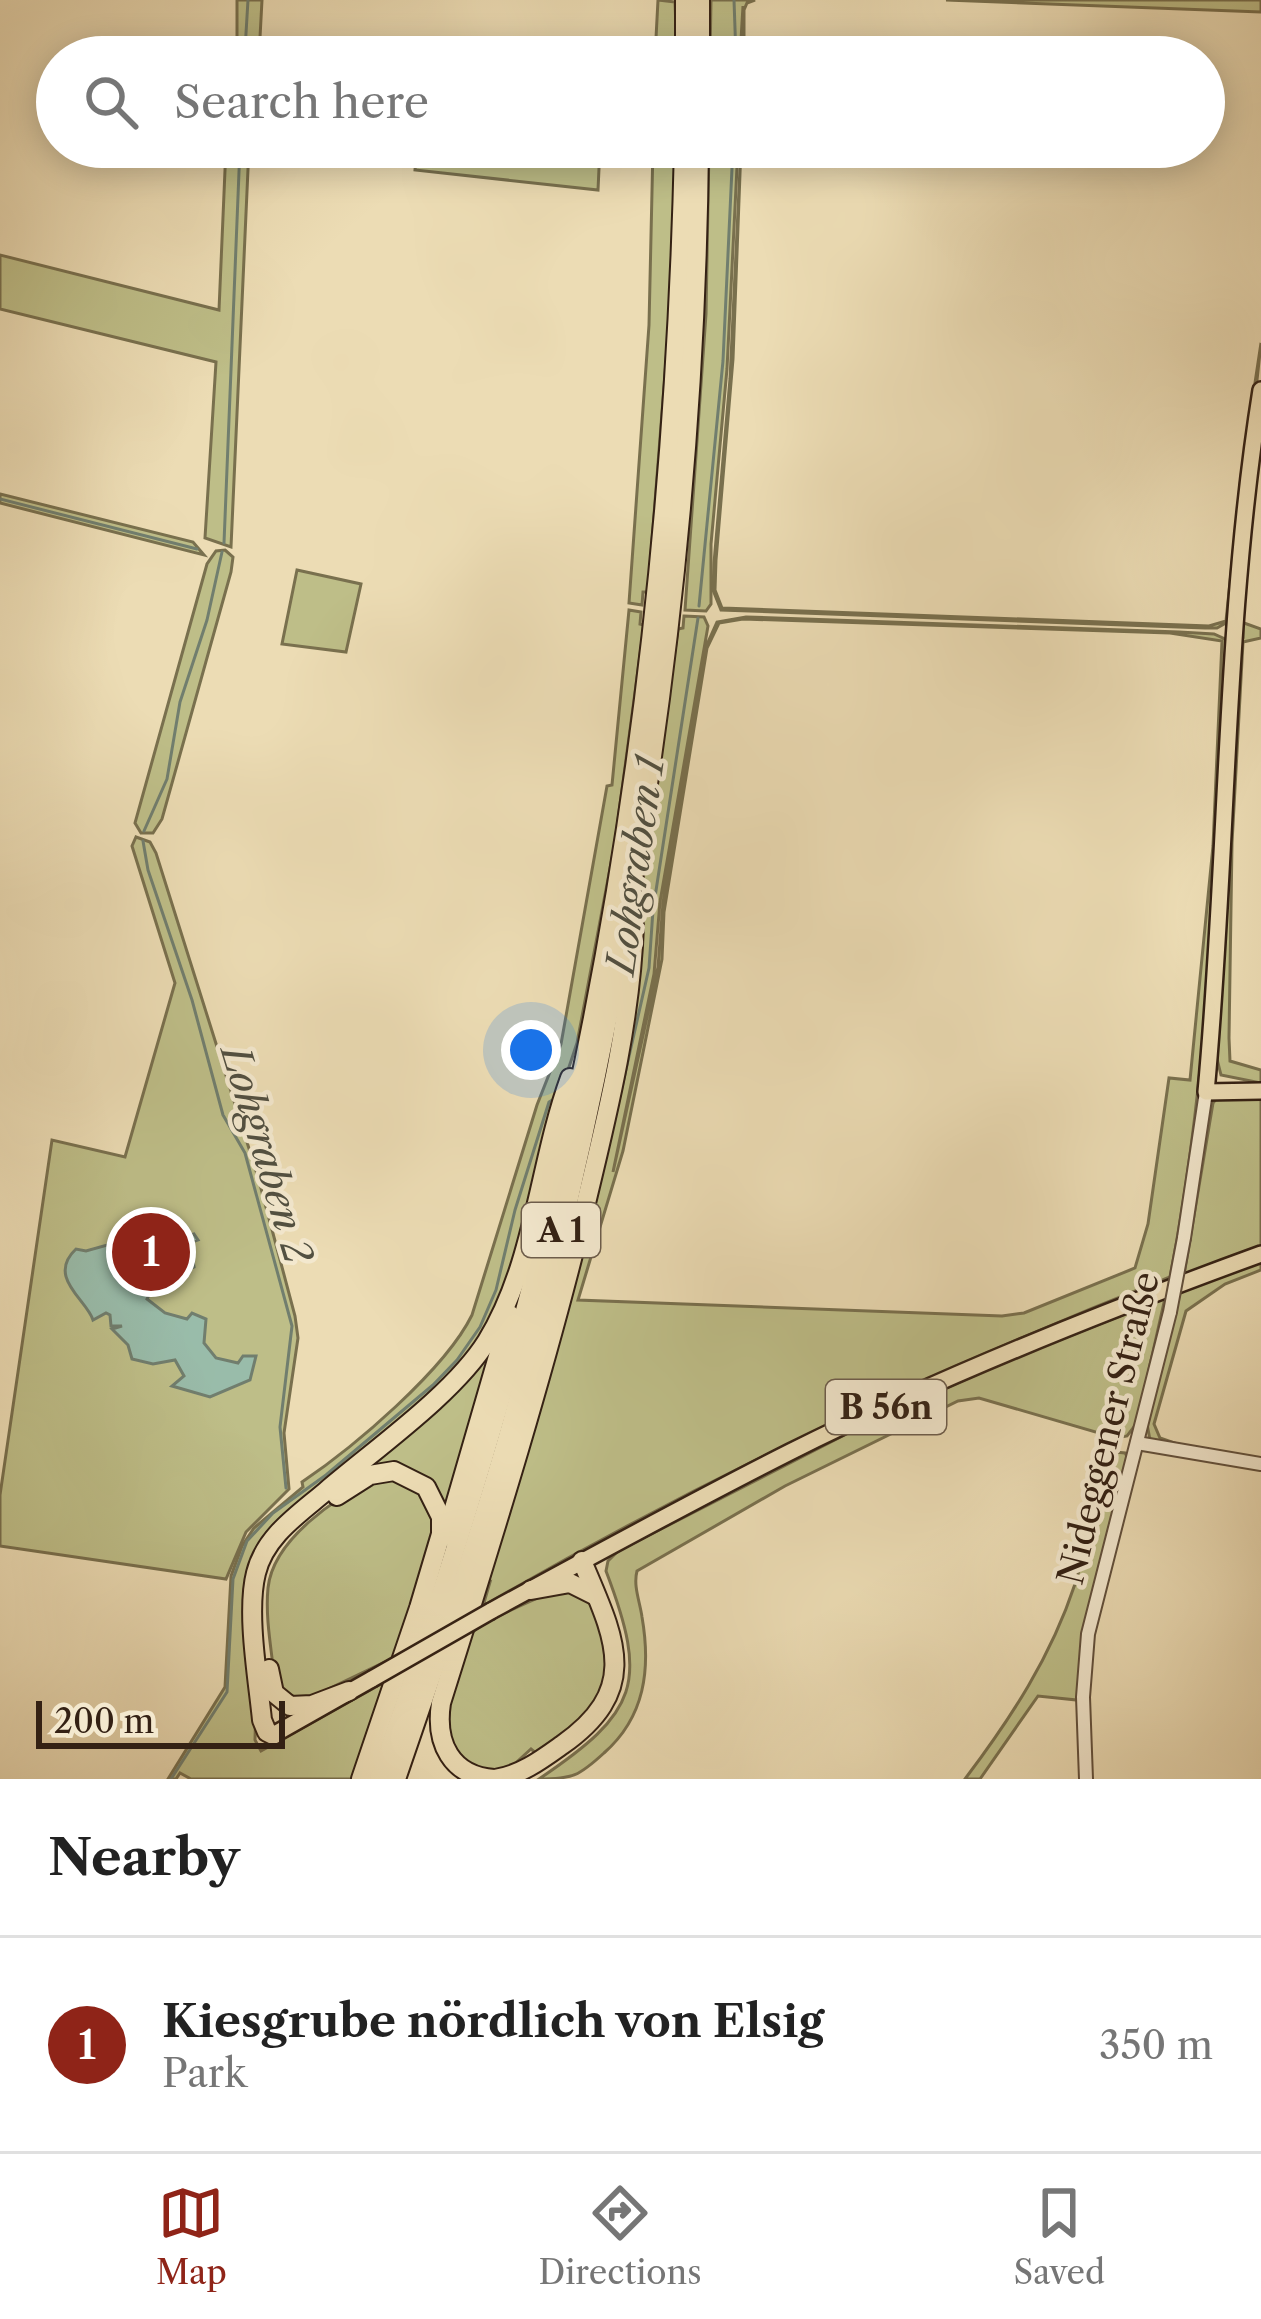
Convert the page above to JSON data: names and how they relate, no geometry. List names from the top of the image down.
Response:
{
  "streets": {
    "highway": ["A 1"],
    "main road": ["B 56n"],
    "street": ["Nideggener Straße"]
  },
  "water": ["Lohgraben 1", "Lohgraben 2"],
  "scale_bar": "200 m",
  "page": {
    "search": "Search here",
    "pins": "1",
    "scale": "200 m",
    "heading": "Nearby",
    "list": [
      {
        "mark": "1",
        "name": "Kiesgrube nördlich von Elsig",
        "note": "Park",
        "value": "350 m"
      }
    ],
    "nav": ["Map", "Directions", "Saved"]
  }
}
